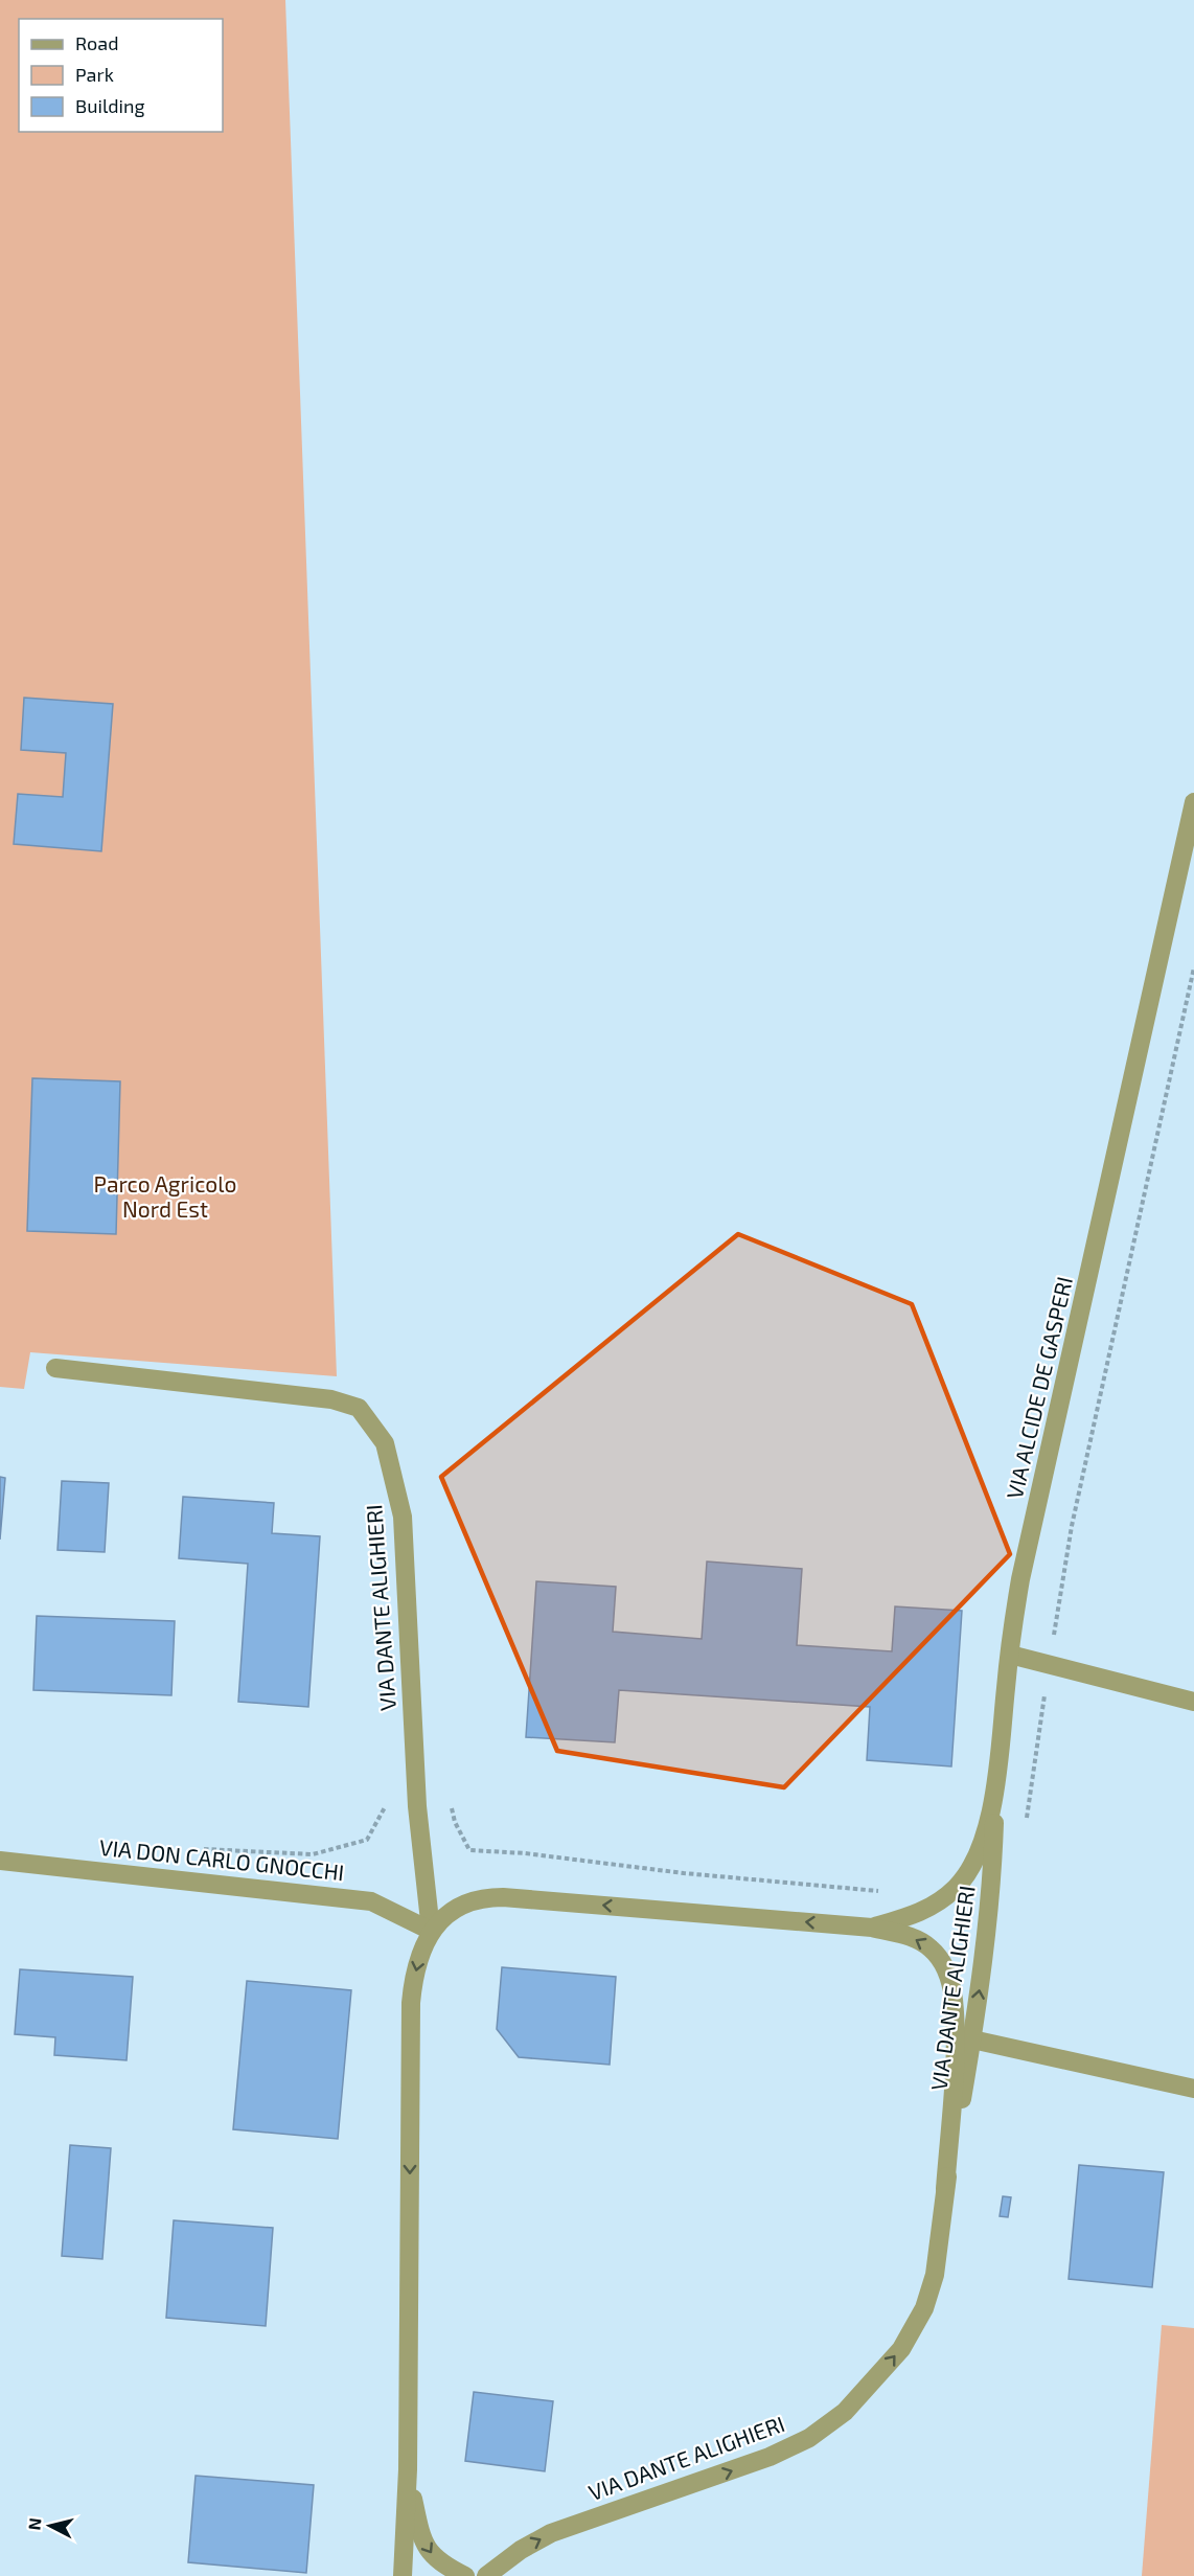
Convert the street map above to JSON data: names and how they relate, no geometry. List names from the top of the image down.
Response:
{
  "streets": {
    "street": ["VIA ALCIDE DE GASPERI", "VIA DANTE ALIGHIERI", "VIA DON CARLO GNOCCHI"]
  },
  "crossings": [
    ["VIA ALCIDE DE GASPERI", "VIA DANTE ALIGHIERI"],
    ["VIA DANTE ALIGHIERI", "VIA DON CARLO GNOCCHI"]
  ],
  "parks": ["Parco Agricolo Nord Est"],
  "legend": ["Road", "Park", "Building"],
  "north": "left"
}
